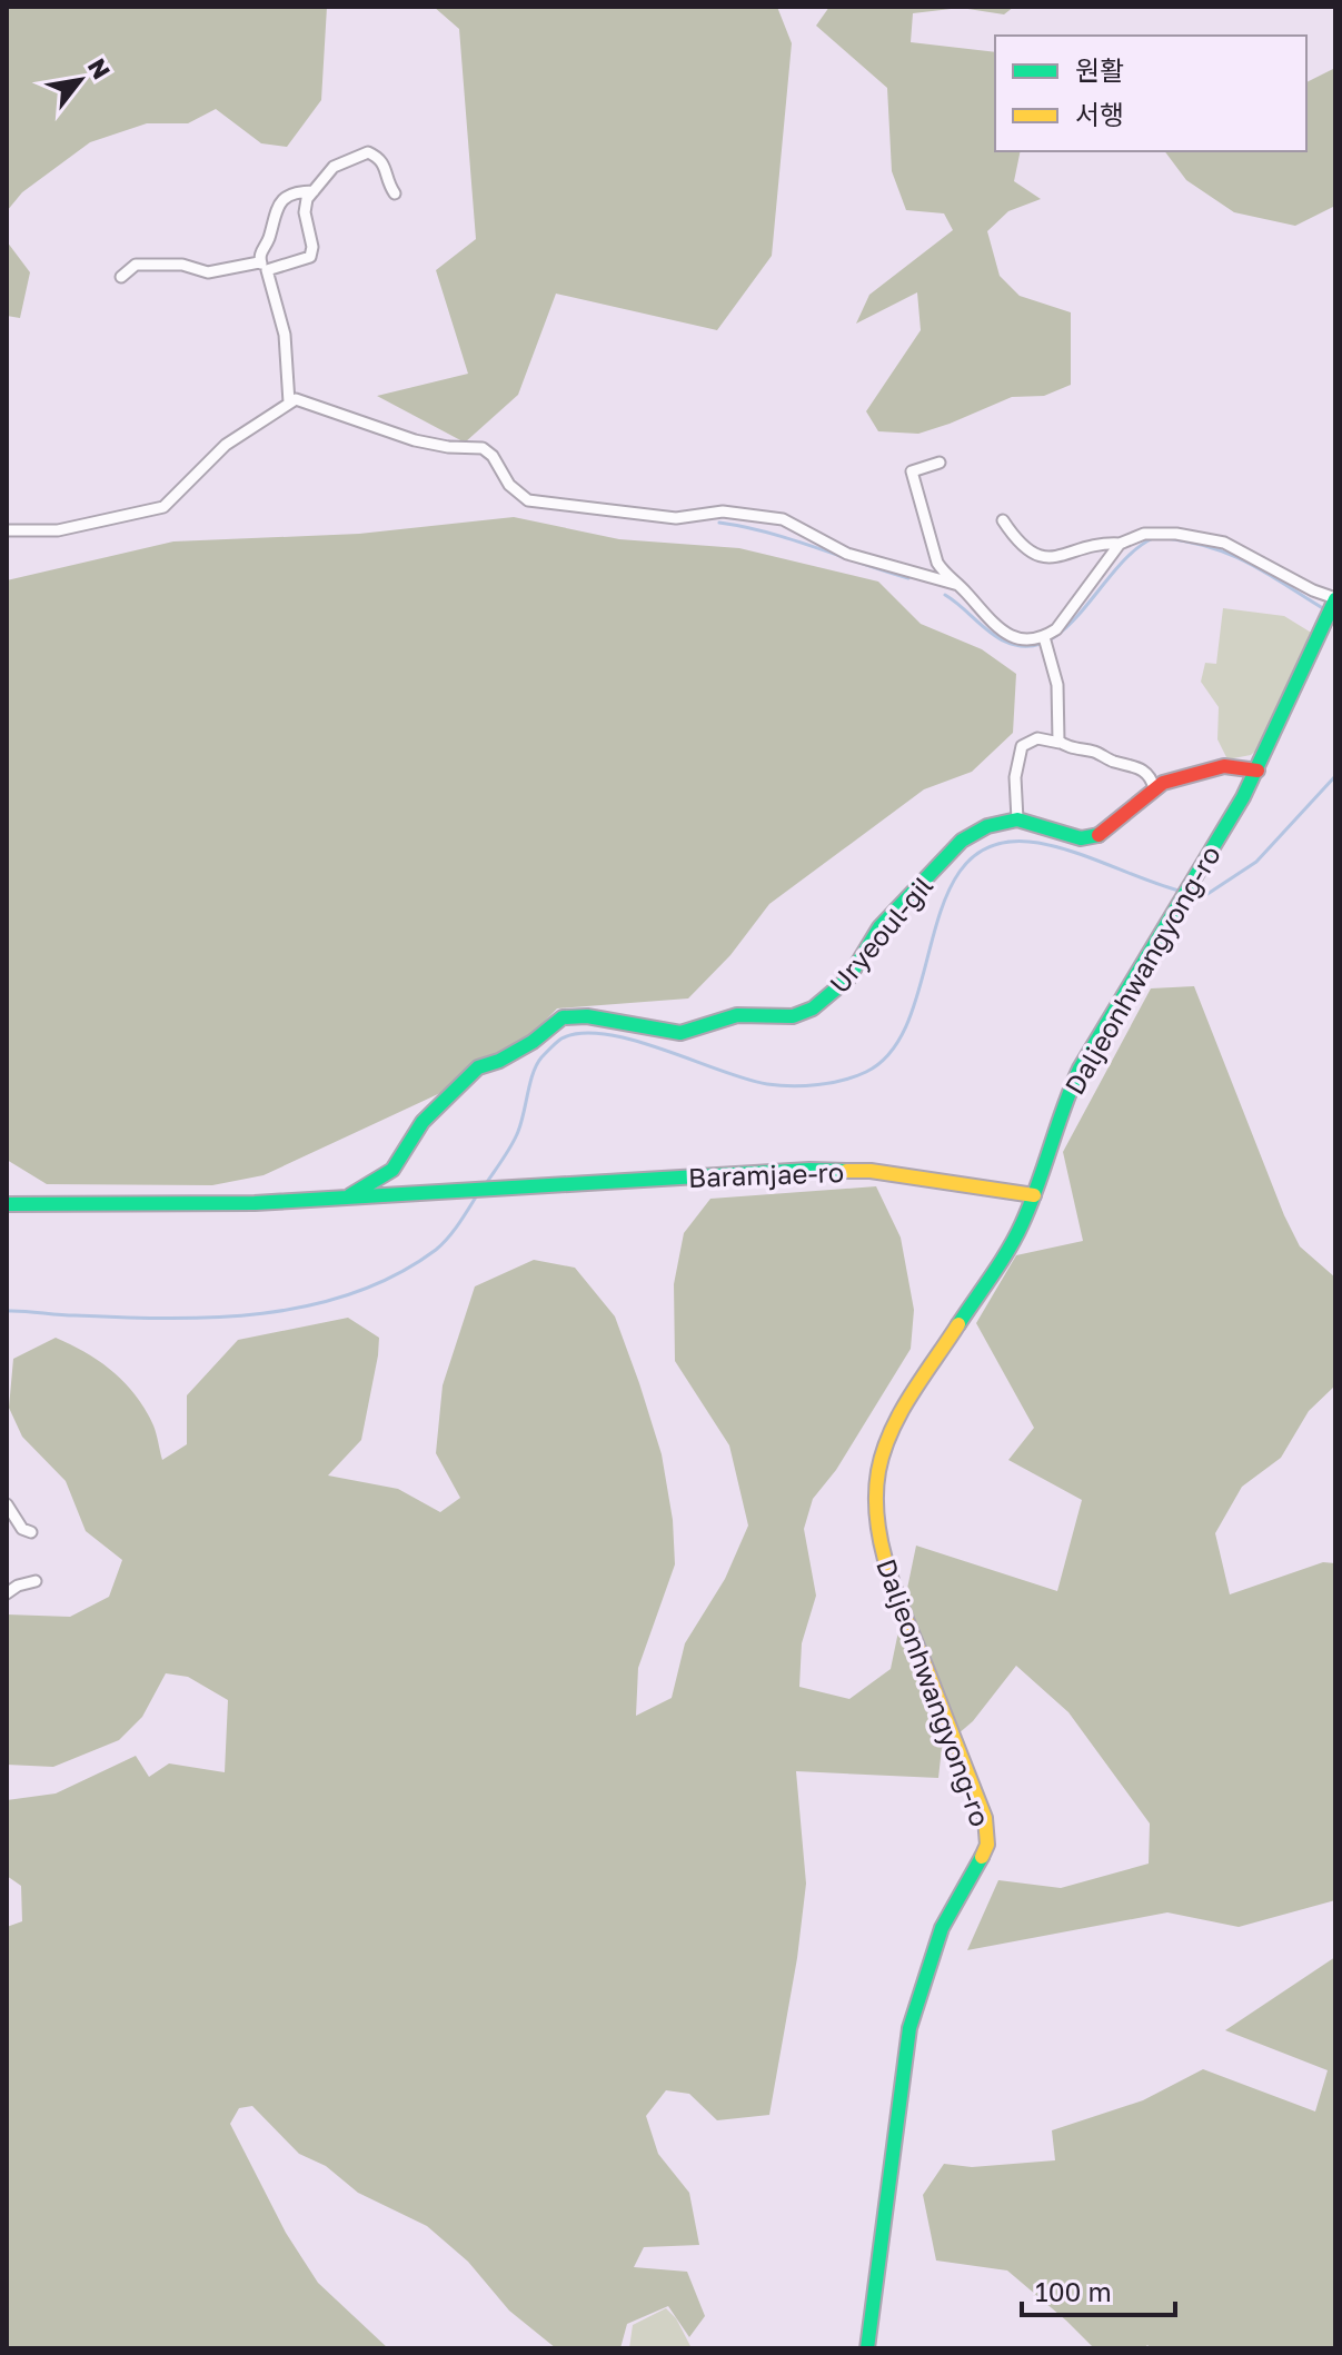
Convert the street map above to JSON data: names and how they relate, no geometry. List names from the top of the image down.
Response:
{
  "streets": {
    "street": ["Uryeoul-gil", "Daljeonhwangyong-ro", "Baramjae-ro"]
  },
  "crossings": [
    ["Uryeoul-gil", "Baramjae-ro"],
    ["Daljeonhwangyong-ro", "Baramjae-ro"]
  ],
  "legend": ["원활", "서행"],
  "scale_bar": "100 m",
  "north": "top right"
}
